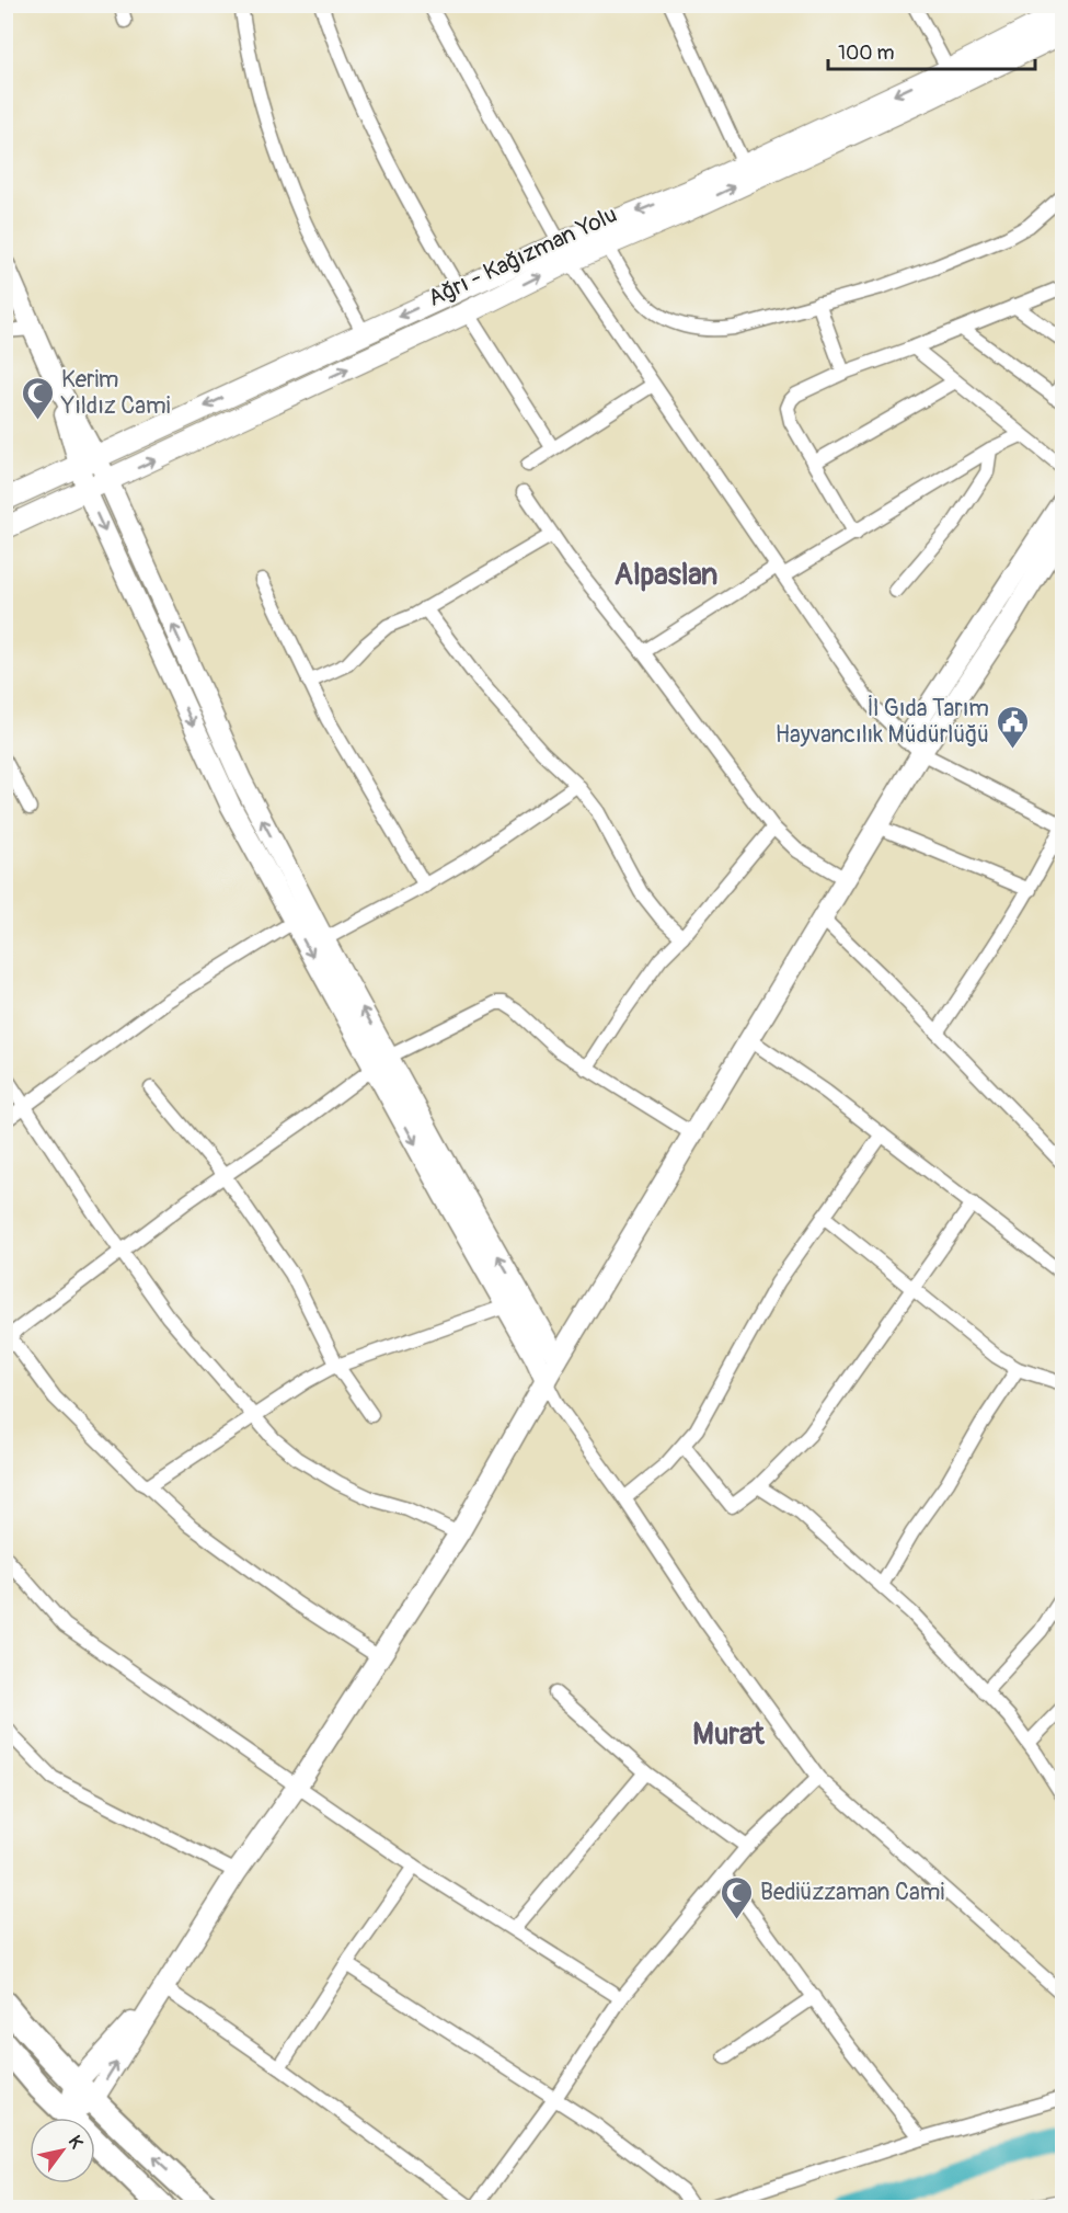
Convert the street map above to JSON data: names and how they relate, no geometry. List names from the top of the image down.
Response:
{
  "streets": {
    "main road": ["Ağrı - Kağızman Yolu"]
  },
  "districts": ["Alpaslan", "Murat"],
  "places": {
    "mosque": ["Kerim Yıldız Cami", "Bediüzzaman Cami"],
    "public building": ["İl Gıda Tarım Hayvancılık Müdürlüğü"]
  },
  "scale_bar": "100 m",
  "north": "top right"
}
